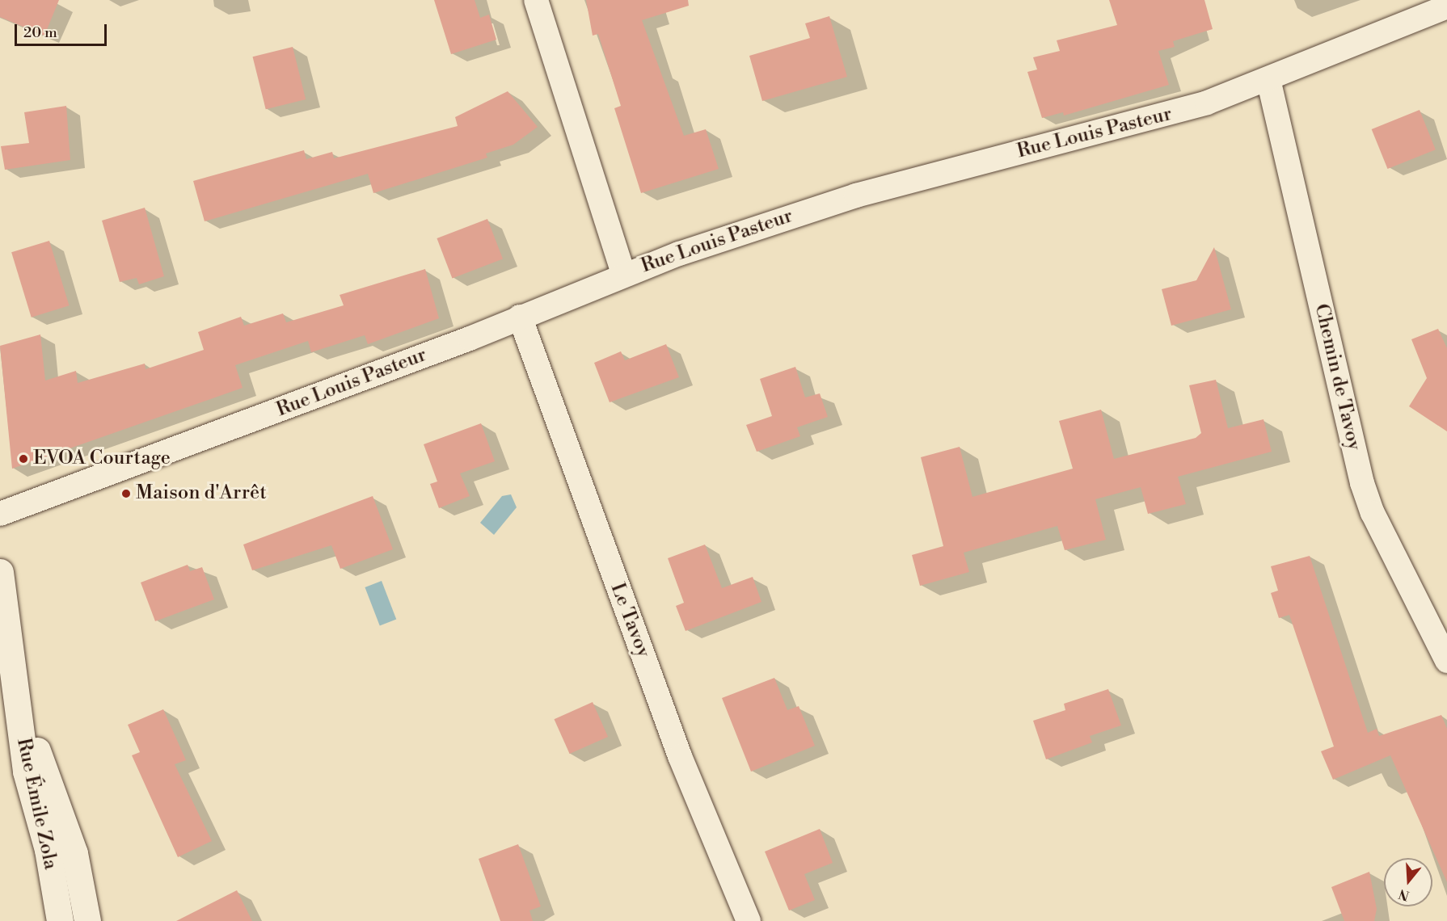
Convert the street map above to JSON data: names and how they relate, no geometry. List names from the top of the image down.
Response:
{
  "streets": {
    "main road": ["Rue Émile Zola"],
    "street": ["Rue Louis Pasteur", "Chemin de Tavoy", "Le Tavoy"]
  },
  "crossings": [
    ["Rue Louis Pasteur", "Chemin de Tavoy"],
    ["Rue Louis Pasteur", "Le Tavoy"]
  ],
  "places": ["EVOA Courtage", "Maison d'Arrêt"],
  "scale_bar": "20 m",
  "north": "bottom"
}
